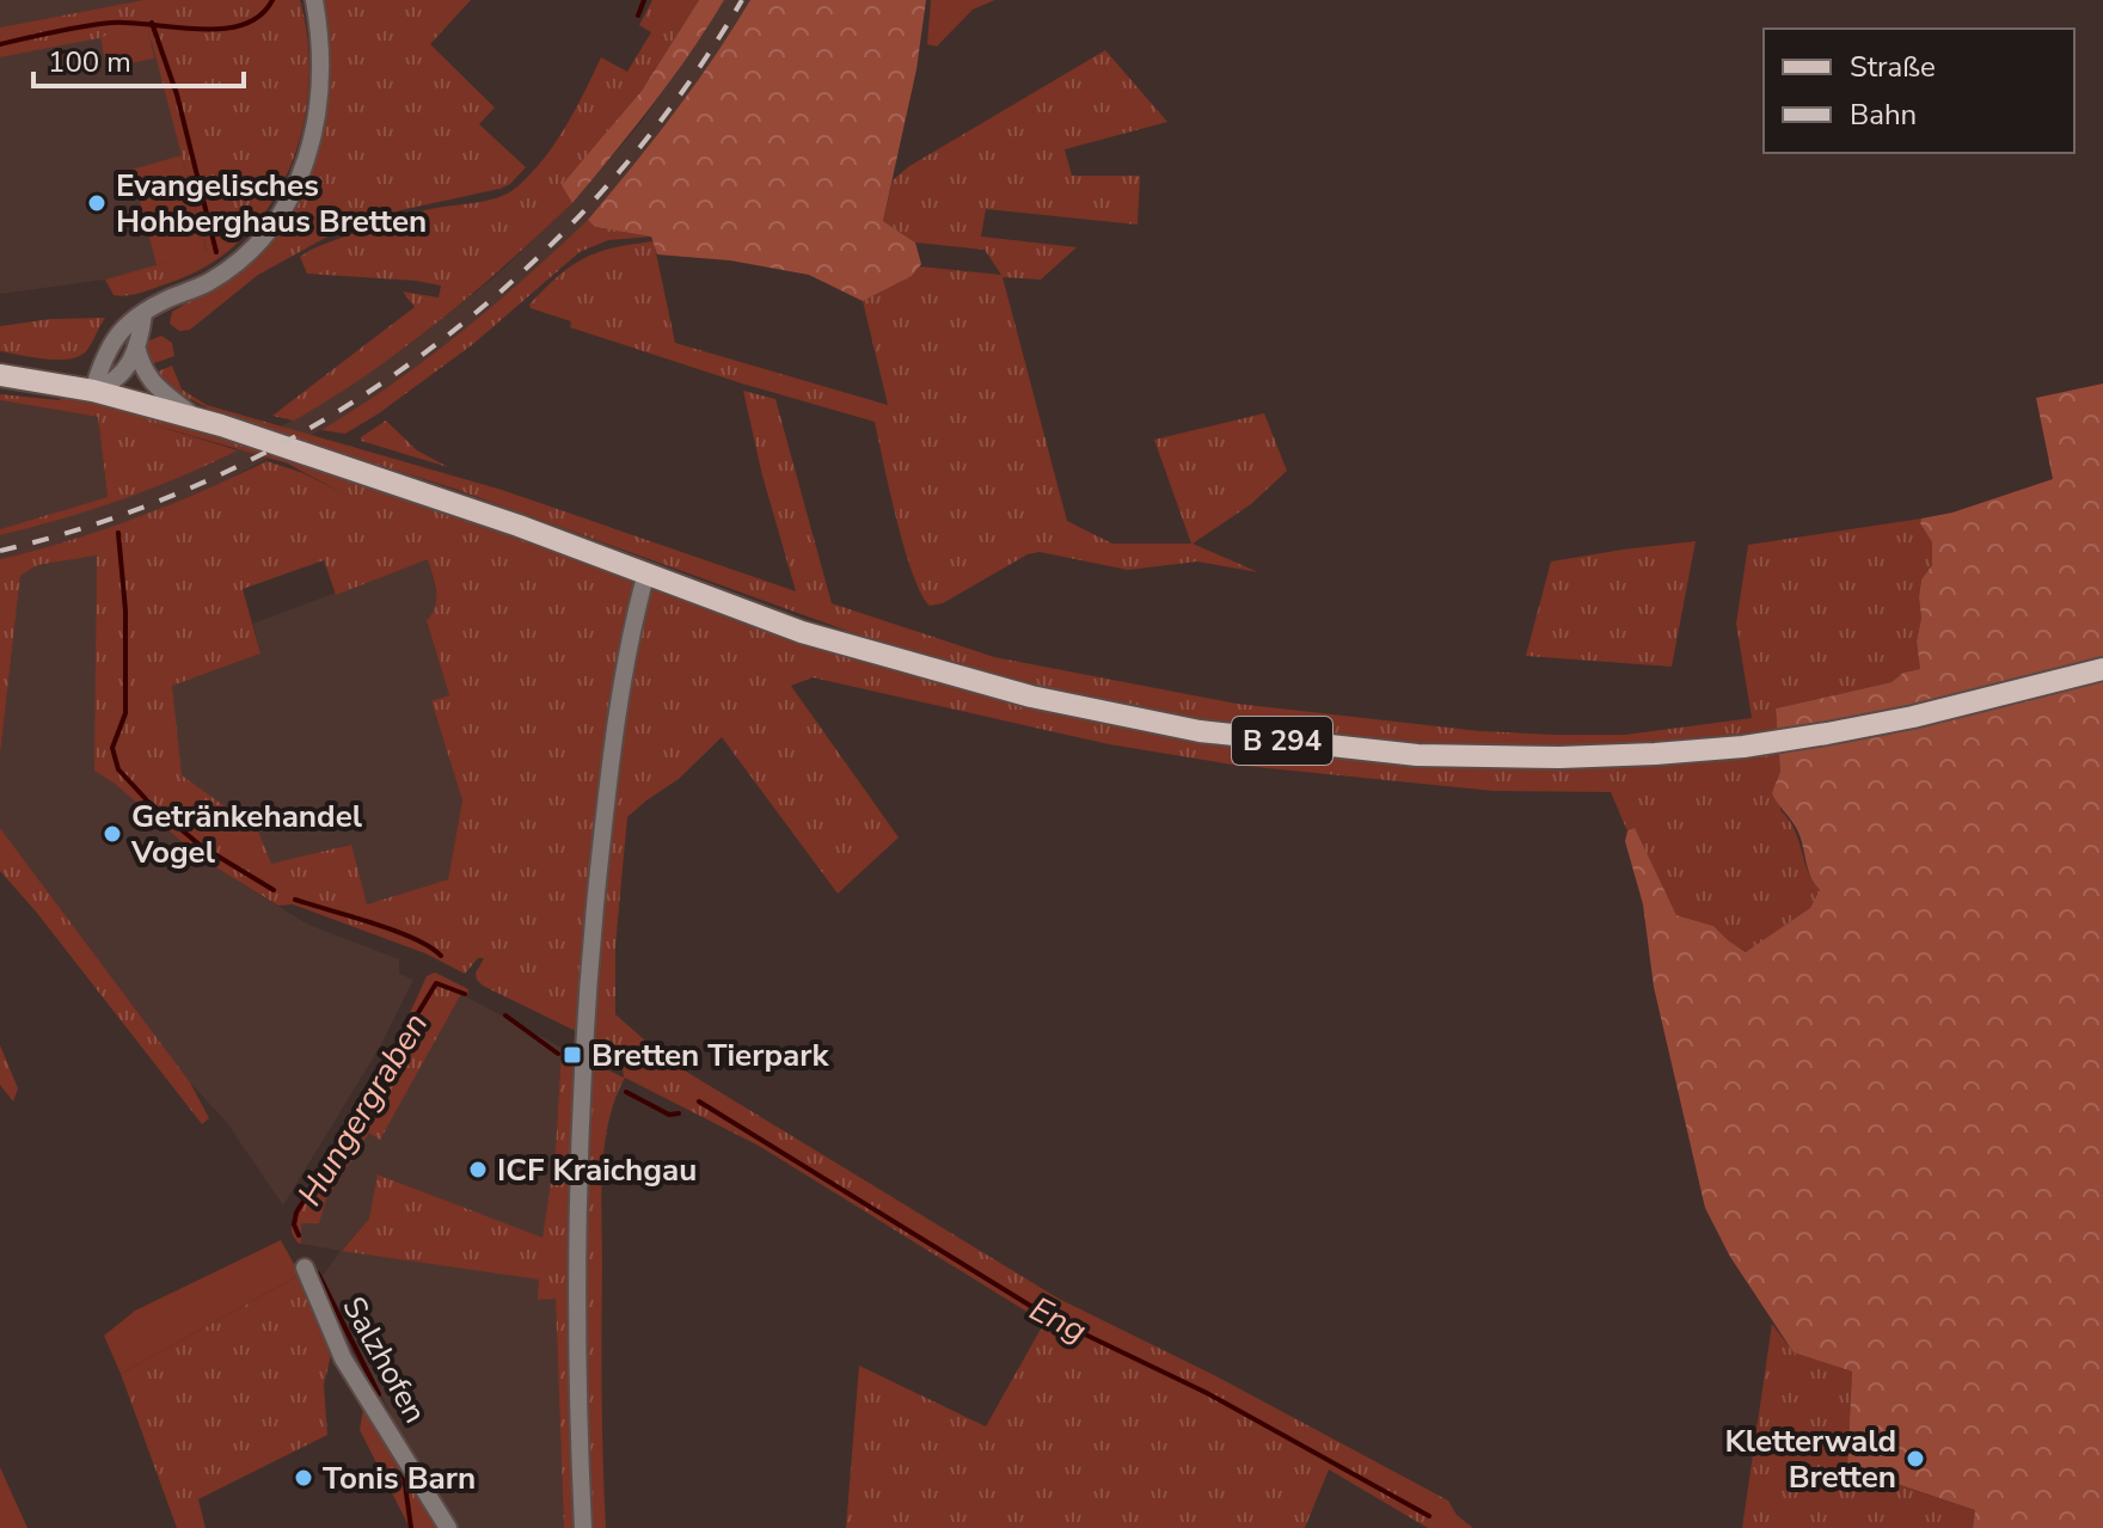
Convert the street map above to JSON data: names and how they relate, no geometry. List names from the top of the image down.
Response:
{
  "streets": {
    "main road": ["B 294"],
    "street": ["Salzhofen"]
  },
  "water": ["Hungergraben", "Eng"],
  "places": {
    "other": [
      "Evangelisches Hohberghaus Bretten",
      "Getränkehandel Vogel",
      "ICF Kraichgau",
      "Kletterwald Bretten",
      "Tonis Barn"
    ],
    "transit": ["Bretten Tierpark"]
  },
  "legend": ["Straße", "Bahn"],
  "scale_bar": "100 m"
}
